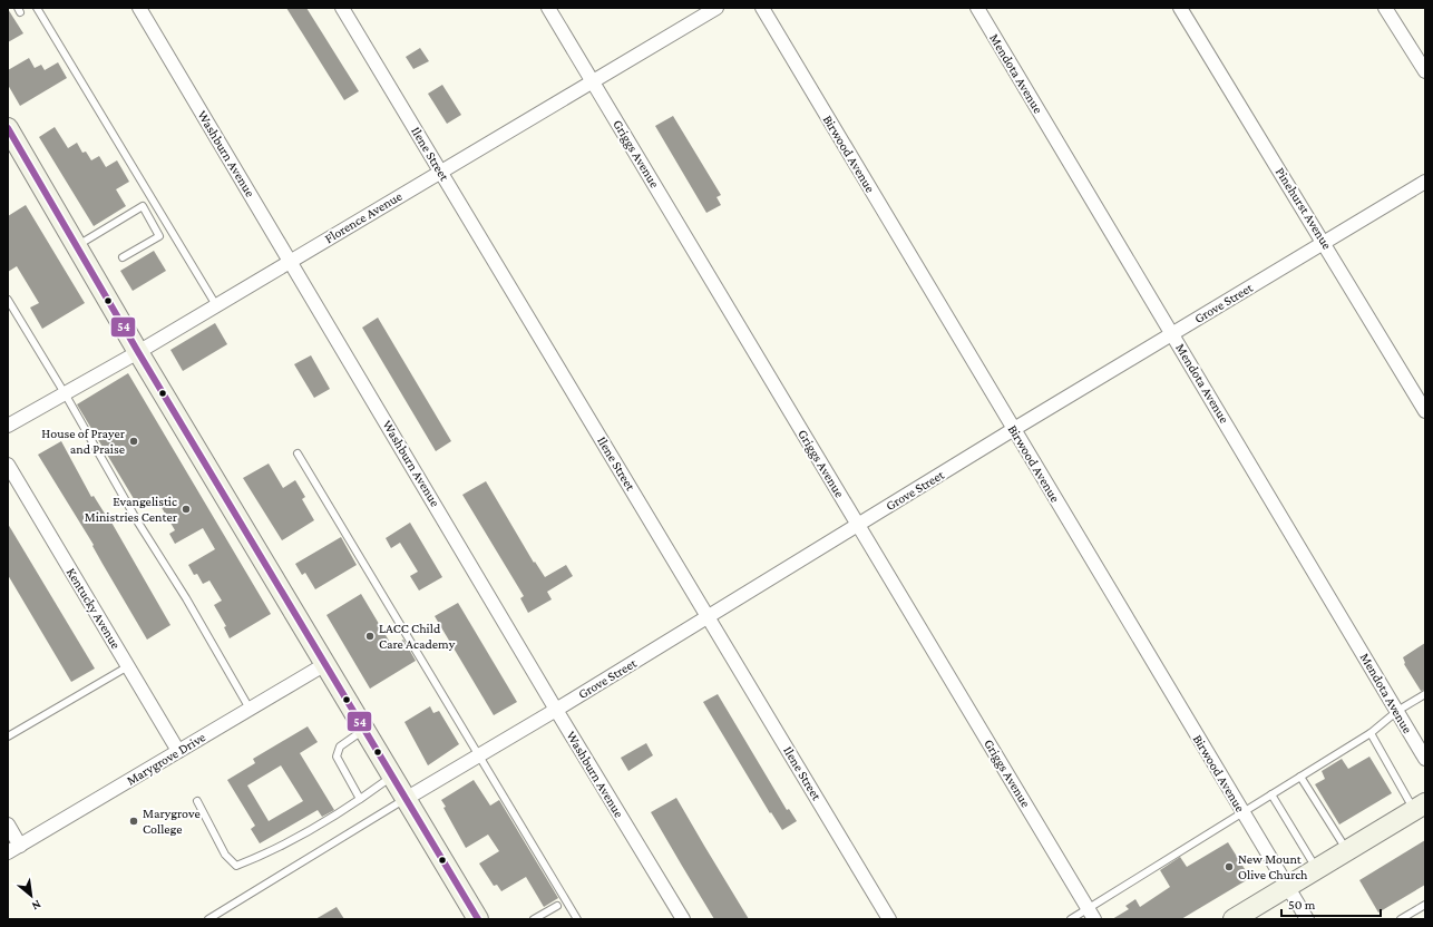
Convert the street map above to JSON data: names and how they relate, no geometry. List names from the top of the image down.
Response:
{
  "streets": {
    "street": [
      "Mendota Avenue",
      "Washburn Avenue",
      "Ilene Street",
      "Griggs Avenue",
      "Birwood Avenue",
      "Pinehurst Avenue",
      "Florence Avenue",
      "Grove Street",
      "Kentucky Avenue",
      "Marygrove Drive"
    ]
  },
  "crossings": [
    ["Mendota Avenue", "Grove Street"],
    ["Washburn Avenue", "Florence Avenue"],
    ["Washburn Avenue", "Grove Street"],
    ["Ilene Street", "Florence Avenue"],
    ["Ilene Street", "Grove Street"],
    ["Griggs Avenue", "Florence Avenue"],
    ["Griggs Avenue", "Grove Street"],
    ["Birwood Avenue", "Grove Street"],
    ["Pinehurst Avenue", "Grove Street"],
    ["Kentucky Avenue", "Marygrove Drive"]
  ],
  "places": [
    "House of Prayer and Praise",
    "Evangelistic Ministries Center",
    "LACC Child Care Academy",
    "Marygrove College",
    "New Mount Olive Church"
  ],
  "lines": ["transit line 54"],
  "scale_bar": "50 m",
  "north": "bottom right"
}
